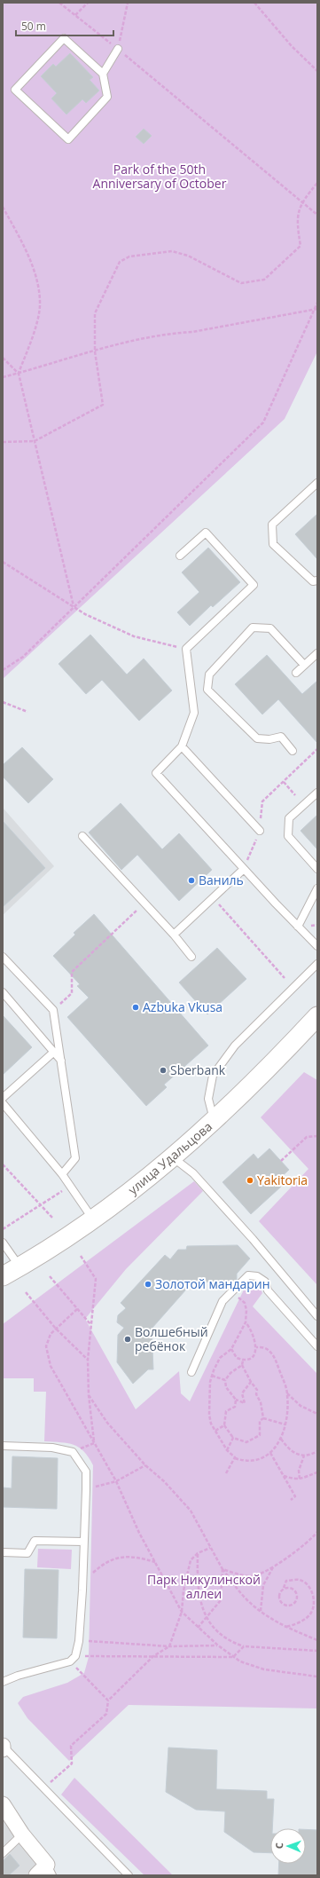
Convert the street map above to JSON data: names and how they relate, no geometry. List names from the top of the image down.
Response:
{
  "streets": {
    "street": ["улица Удальцова"]
  },
  "parks": ["Park of the 50th Anniversary of October", "Парк Никулинской аллеи"],
  "places": [
    "Ваниль",
    "Azbuka Vkusa",
    "Sberbank",
    "Yakitoria",
    "Золотой мандарин",
    "Волшебный ребёнок"
  ],
  "scale_bar": "50 m",
  "north": "left"
}
